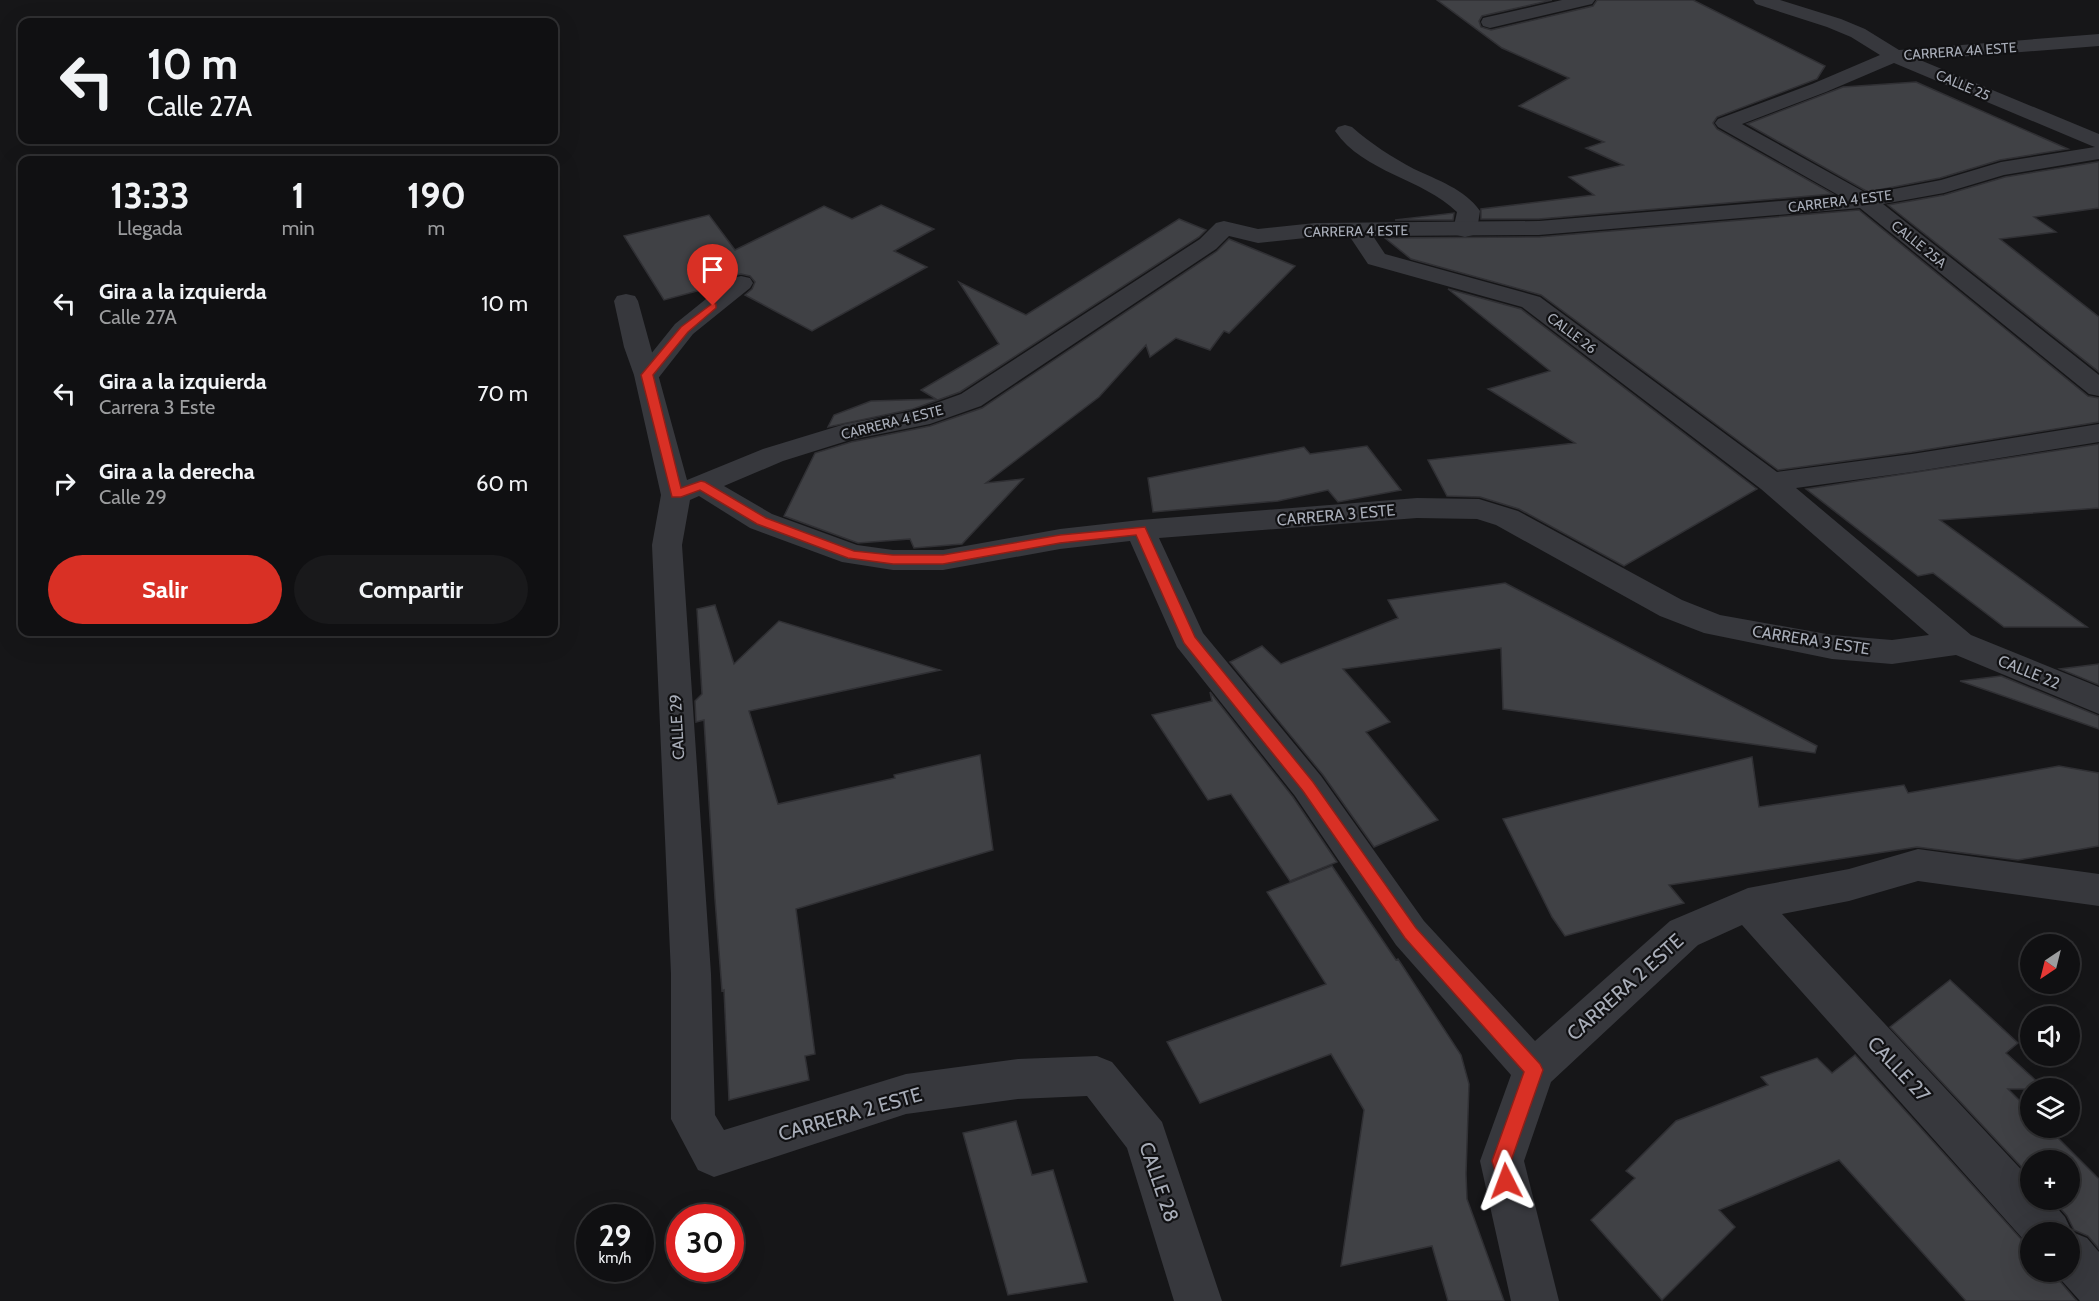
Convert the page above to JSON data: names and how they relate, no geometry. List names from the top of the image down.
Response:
{
  "streets": {
    "street": [
      "CARRERA 4A ESTE",
      "CALLE 25",
      "CARRERA 4 ESTE",
      "CALLE 25A",
      "CALLE 26",
      "CARRERA 3 ESTE",
      "CALLE 22",
      "CALLE 29",
      "CARRERA 2 ESTE",
      "CALLE 27",
      "CALLE 28"
    ]
  },
  "crossings": [
    ["CARRERA 4A ESTE", "CALLE 25"],
    ["CARRERA 4A ESTE", "CALLE 25A"],
    ["CARRERA 4 ESTE", "CALLE 25A"],
    ["CARRERA 4 ESTE", "CALLE 26"],
    ["CARRERA 4 ESTE", "CARRERA 3 ESTE"],
    ["CARRERA 4 ESTE", "CALLE 29"],
    ["CARRERA 3 ESTE", "CALLE 22"],
    ["CARRERA 3 ESTE", "CALLE 29"],
    ["CALLE 29", "CARRERA 2 ESTE"],
    ["CARRERA 2 ESTE", "CALLE 27"],
    ["CARRERA 2 ESTE", "CALLE 28"]
  ],
  "north": "bottom left",
  "page": {
    "turn": ["10 m", "Calle 27A"],
    "eta": [
      "13:33",
      "Llegada",
      "1",
      "min",
      "190",
      "m"
    ],
    "list": [
      {
        "name": "Gira a la izquierda",
        "note": "Calle 27A",
        "value": "10 m"
      },
      {
        "name": "Gira a la izquierda",
        "note": "Carrera 3 Este",
        "value": "70 m"
      },
      {
        "name": "Gira a la derecha",
        "note": "Calle 29",
        "value": "60 m"
      }
    ],
    "buttons": ["Salir", "Compartir"],
    "map_buttons": ["+", "−"],
    "speed": "29 km/h",
    "limit": "30"
  }
}
